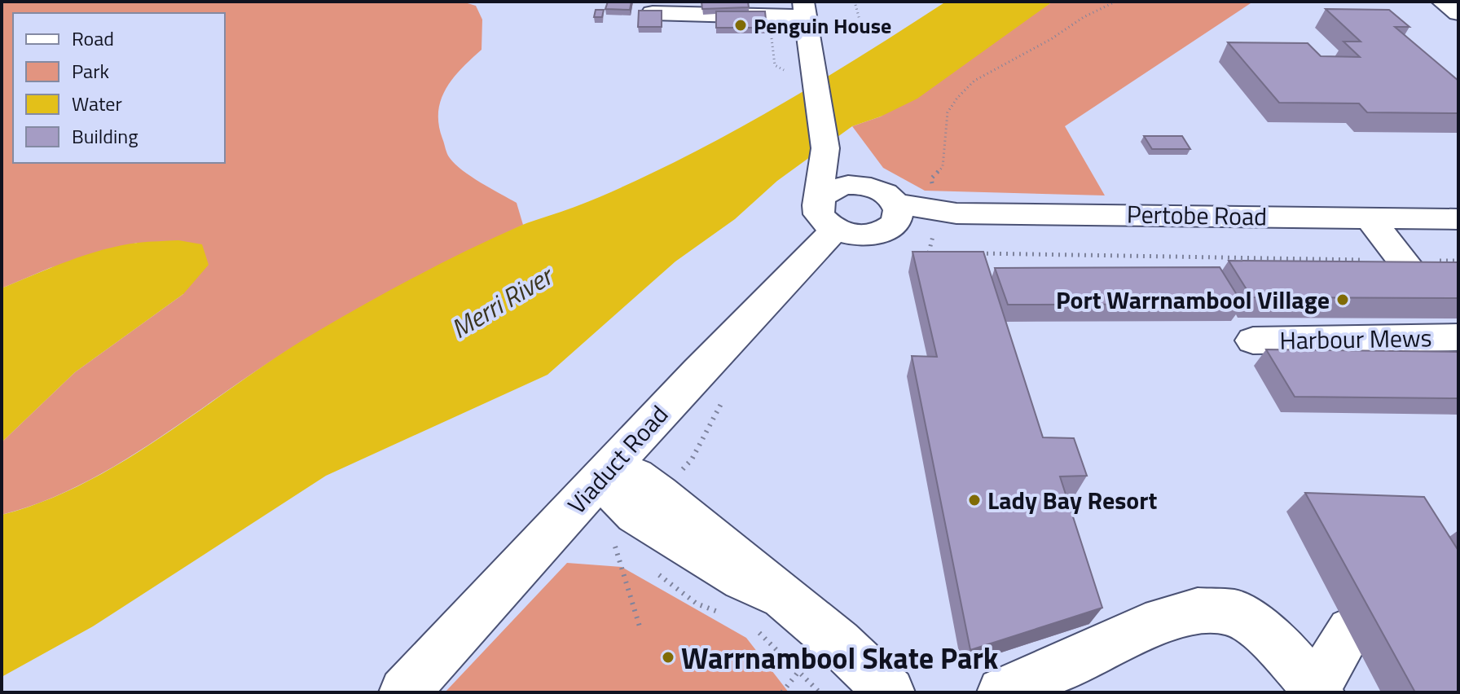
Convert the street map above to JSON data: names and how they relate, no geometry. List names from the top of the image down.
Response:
{
  "streets": {
    "street": ["Pertobe Road", "Harbour Mews", "Viaduct Road"]
  },
  "crossings": [
    ["Pertobe Road", "Viaduct Road"]
  ],
  "water": ["Merri River"],
  "places": [
    "Penguin House",
    "Port Warrnambool Village",
    "Lady Bay Resort",
    "Warrnambool Skate Park"
  ],
  "legend": [
    "Road",
    "Park",
    "Water",
    "Building"
  ]
}
